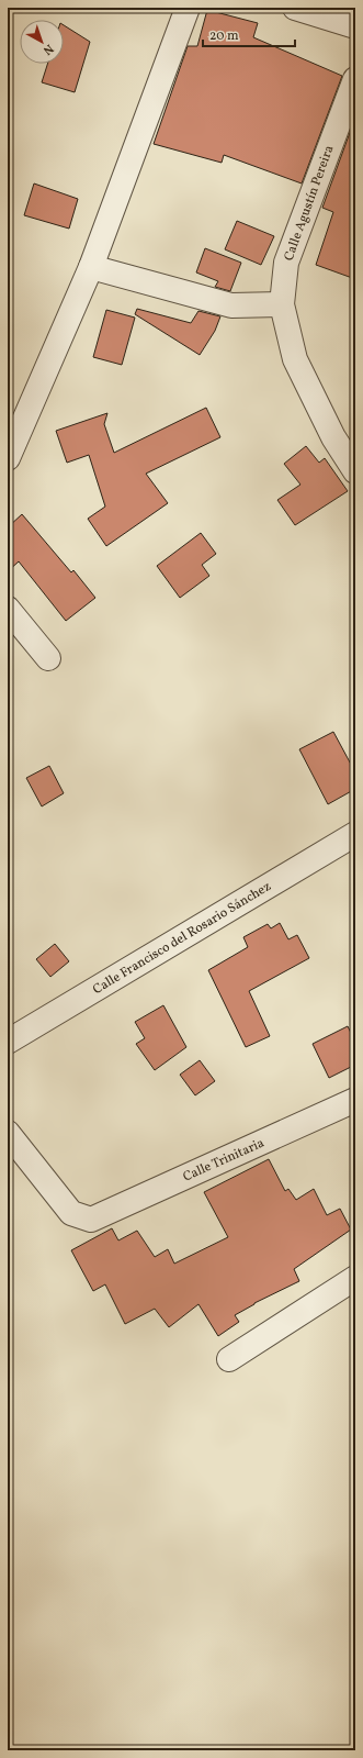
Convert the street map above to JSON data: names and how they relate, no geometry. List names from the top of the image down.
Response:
{
  "streets": {
    "street": ["Calle Agustín Pereira", "Calle Francisco del Rosario Sánchez", "Calle Trinitaria"]
  },
  "scale_bar": "20 m",
  "north": "bottom right"
}
